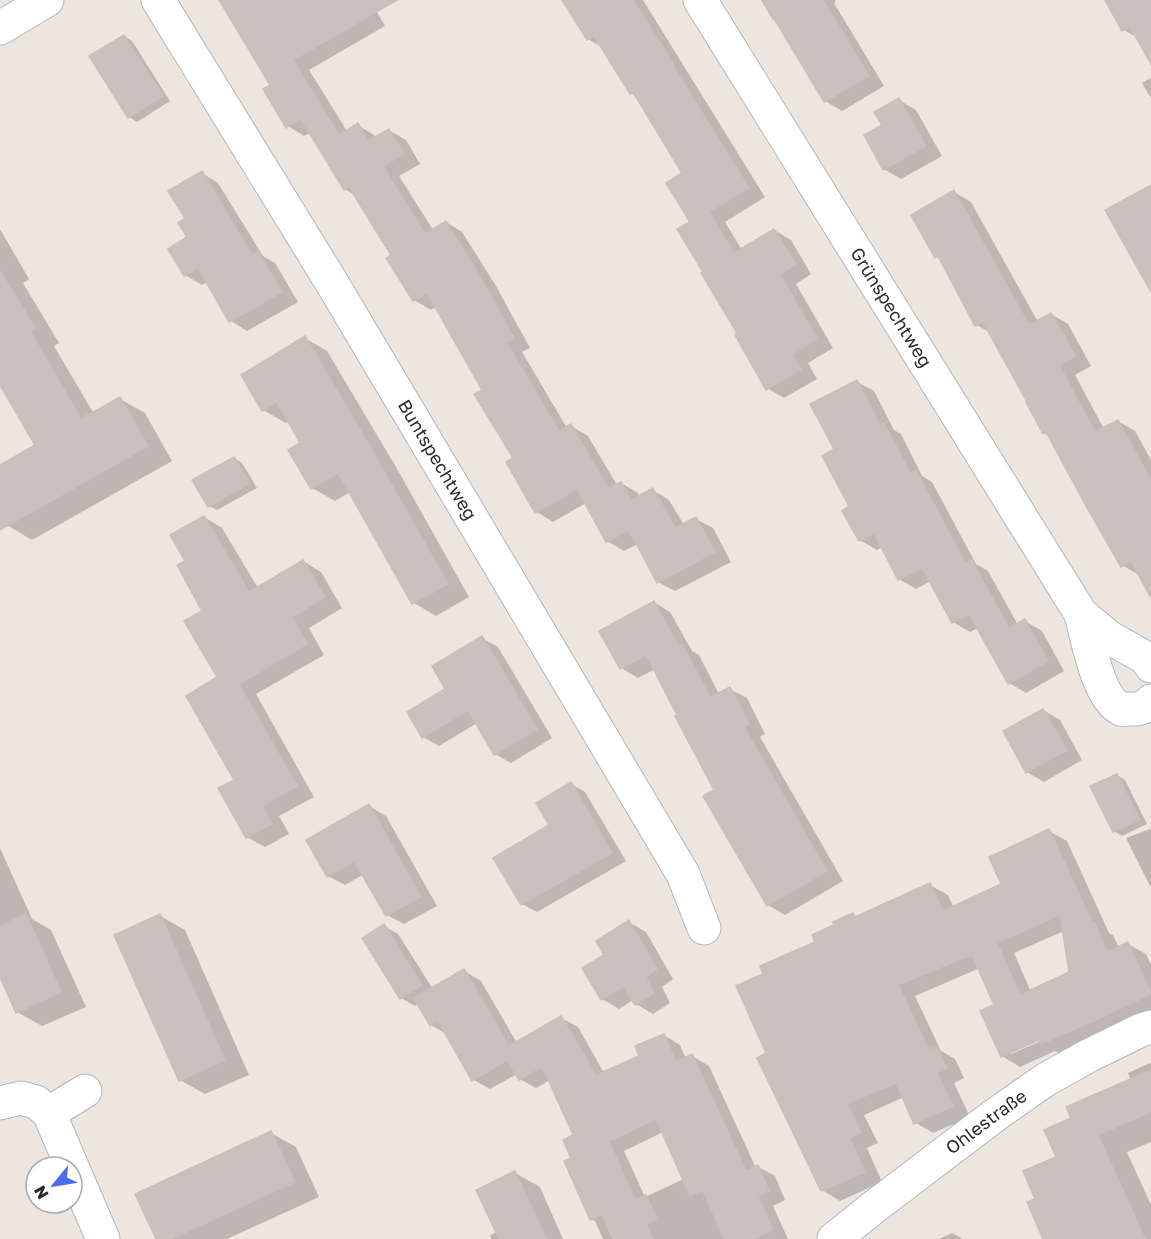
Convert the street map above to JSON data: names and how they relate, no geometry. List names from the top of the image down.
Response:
{
  "streets": {
    "street": ["Grünspechtweg", "Buntspechtweg", "Ohlestraße"]
  },
  "north": "bottom left"
}
